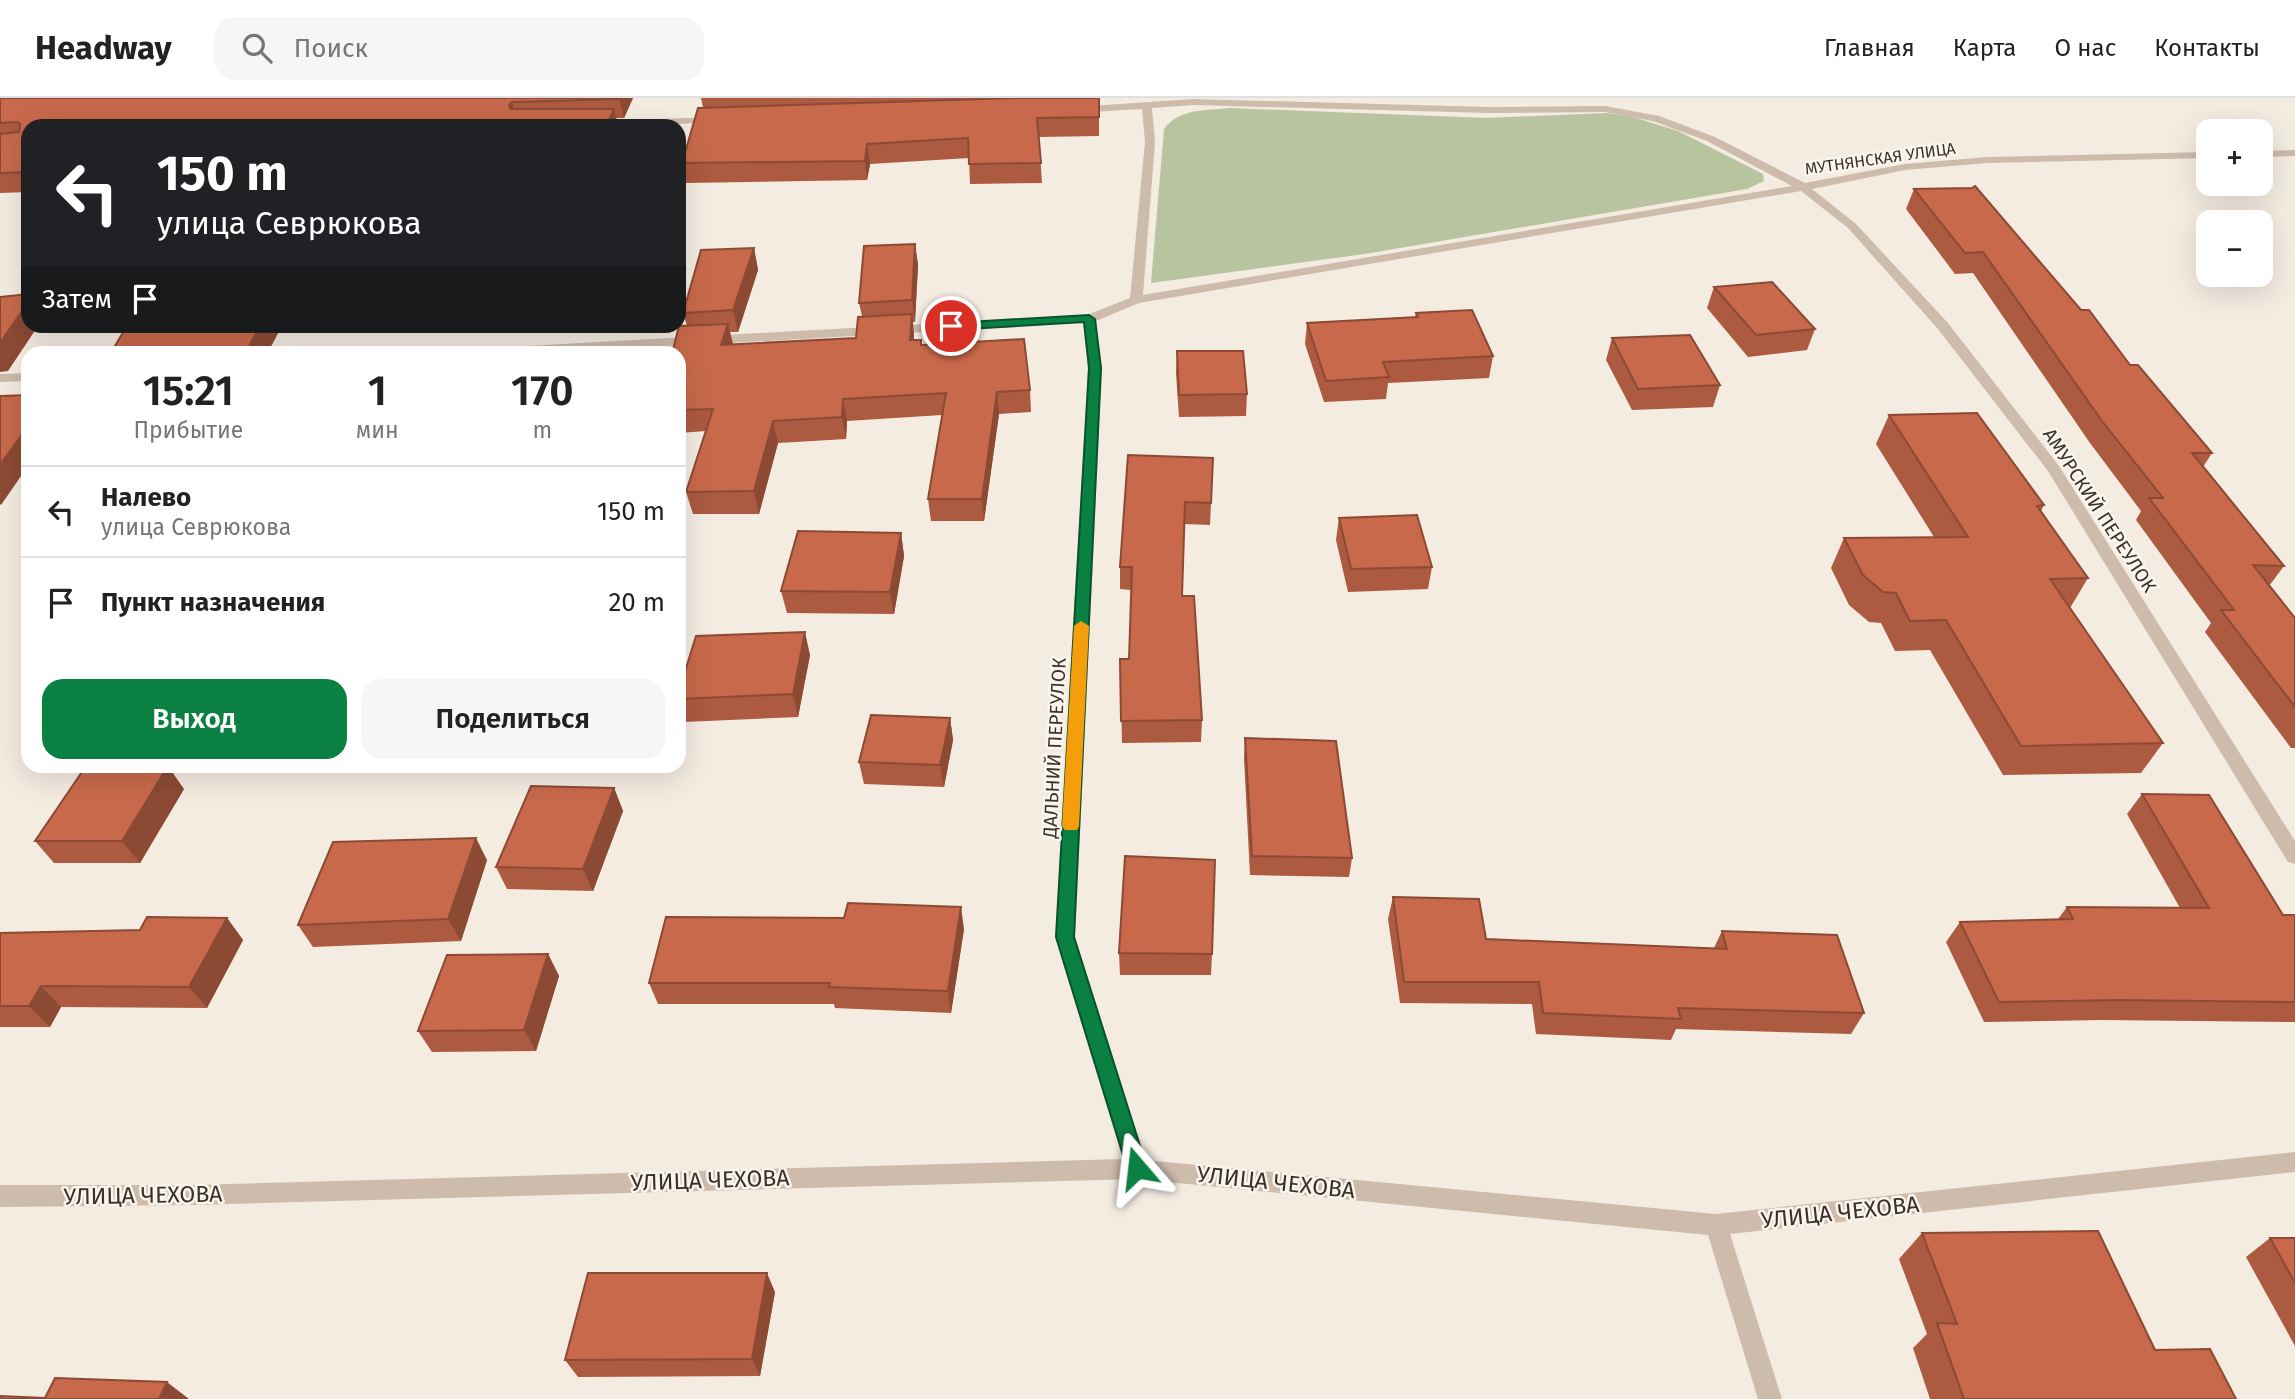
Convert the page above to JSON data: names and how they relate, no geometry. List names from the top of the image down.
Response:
{
  "streets": {
    "street": [
      "МУТНЯНСКАЯ УЛИЦА",
      "АМУРСКИЙ ПЕРЕУЛОК",
      "ДАЛЬНИЙ ПЕРЕУЛОК",
      "УЛИЦА ЧЕХОВА"
    ]
  },
  "crossings": [
    ["МУТНЯНСКАЯ УЛИЦА", "АМУРСКИЙ ПЕРЕУЛОК"],
    ["ДАЛЬНИЙ ПЕРЕУЛОК", "УЛИЦА ЧЕХОВА"]
  ],
  "page": {
    "header": "Headway",
    "search": "Поиск",
    "nav": [
      "Главная",
      "Карта",
      "О нас",
      "Контакты"
    ],
    "map_buttons": ["+", "−"],
    "turn": ["150 m", "улица Севрюкова"],
    "then": "Затем",
    "eta": [
      "15:21",
      "Прибытие",
      "1",
      "мин",
      "170",
      "m"
    ],
    "list": [
      {
        "name": "Налево",
        "note": "улица Севрюкова",
        "value": "150 m"
      },
      {
        "name": "Пункт назначения",
        "value": "20 m"
      }
    ],
    "buttons": ["Выход", "Поделиться"]
  }
}
